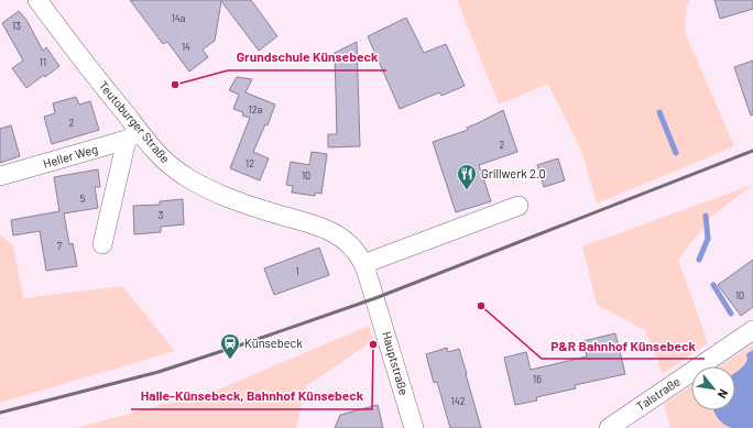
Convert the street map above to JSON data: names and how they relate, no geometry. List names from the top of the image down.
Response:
{
  "streets": {
    "street": [
      "Teutoburger Straße",
      "Heller Weg",
      "Hauptstraße",
      "Talstraße"
    ]
  },
  "crossings": [
    ["Teutoburger Straße", "Heller Weg"],
    ["Teutoburger Straße", "Hauptstraße"]
  ],
  "places": {
    "other": ["Grundschule Künsebeck", "P&R Bahnhof Künsebeck", "Halle-Künsebeck, Bahnhof Künsebeck"],
    "restaurant": ["Grillwerk 2.0"],
    "station": ["Künsebeck"]
  },
  "house_numbers": [
    "14a",
    "13",
    "14",
    "11",
    "12a",
    "2",
    "2",
    "12",
    "10",
    "5",
    "3",
    "7",
    "1",
    "10",
    "16",
    "142"
  ],
  "north": "bottom right"
}
